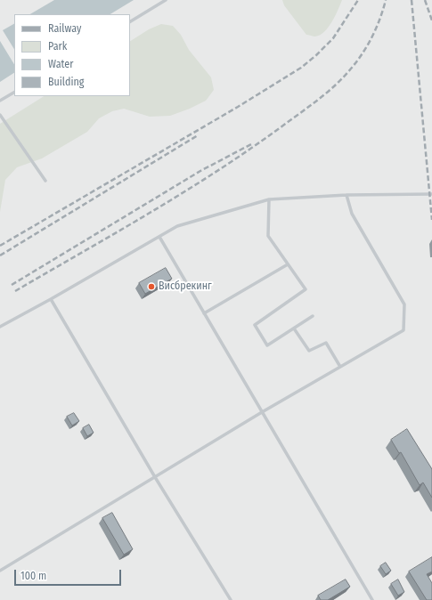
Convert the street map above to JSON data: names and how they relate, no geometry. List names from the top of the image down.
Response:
{
  "places": ["Висбрекинг"],
  "legend": [
    "Railway",
    "Park",
    "Water",
    "Building"
  ],
  "scale_bar": "100 m"
}
